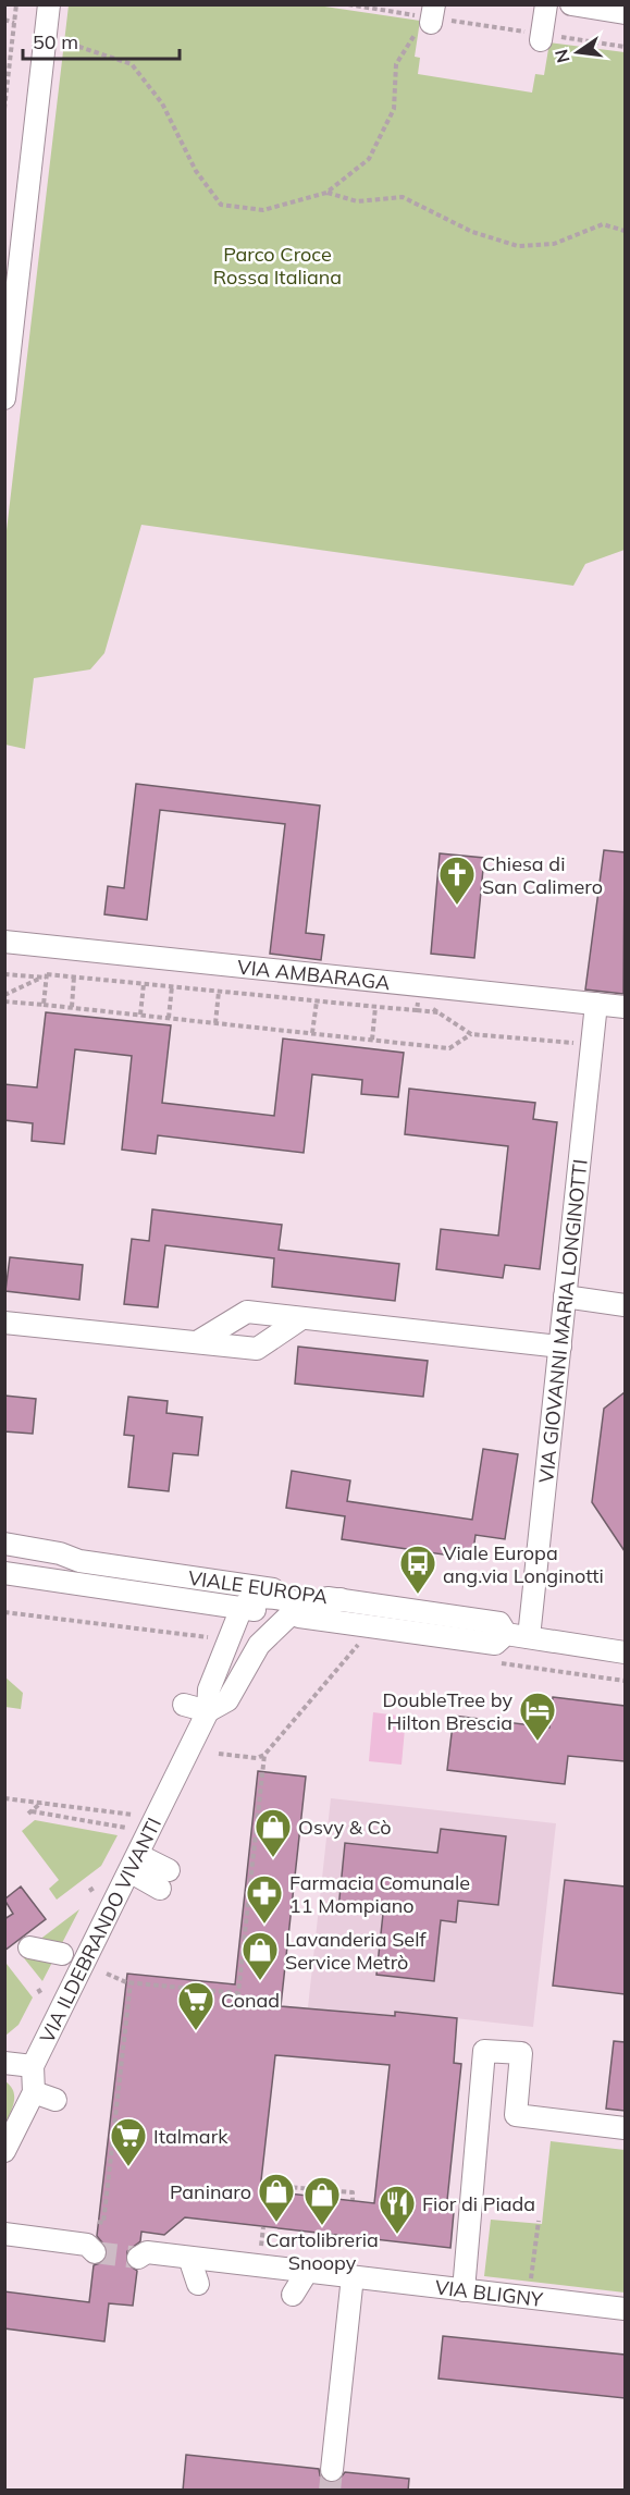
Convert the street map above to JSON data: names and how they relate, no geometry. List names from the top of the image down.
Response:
{
  "streets": {
    "street": [
      "VIA AMBARAGA",
      "VIA GIOVANNI MARIA LONGINOTTI",
      "VIALE EUROPA",
      "VIA ILDEBRANDO VIVANTI",
      "VIA BLIGNY"
    ]
  },
  "crossings": [
    ["VIA AMBARAGA", "VIA GIOVANNI MARIA LONGINOTTI"],
    ["VIA GIOVANNI MARIA LONGINOTTI", "VIALE EUROPA"],
    ["VIALE EUROPA", "VIA ILDEBRANDO VIVANTI"]
  ],
  "parks": ["Parco Croce Rossa Italiana"],
  "places": {
    "church": ["Chiesa di San Calimero"],
    "bus stop": ["Viale Europa ang.via Longinotti"],
    "hotel": ["DoubleTree by Hilton Brescia"],
    "shop": [
      "Osvy & Cò",
      "Lavanderia Self Service Metrò",
      "Paninaro",
      "Cartolibreria Snoopy"
    ],
    "pharmacy": ["Farmacia Comunale 11 Mompiano"],
    "supermarket": ["Conad", "Italmark"],
    "restaurant": ["Fior di Piada"]
  },
  "scale_bar": "50 m",
  "north": "left"
}
